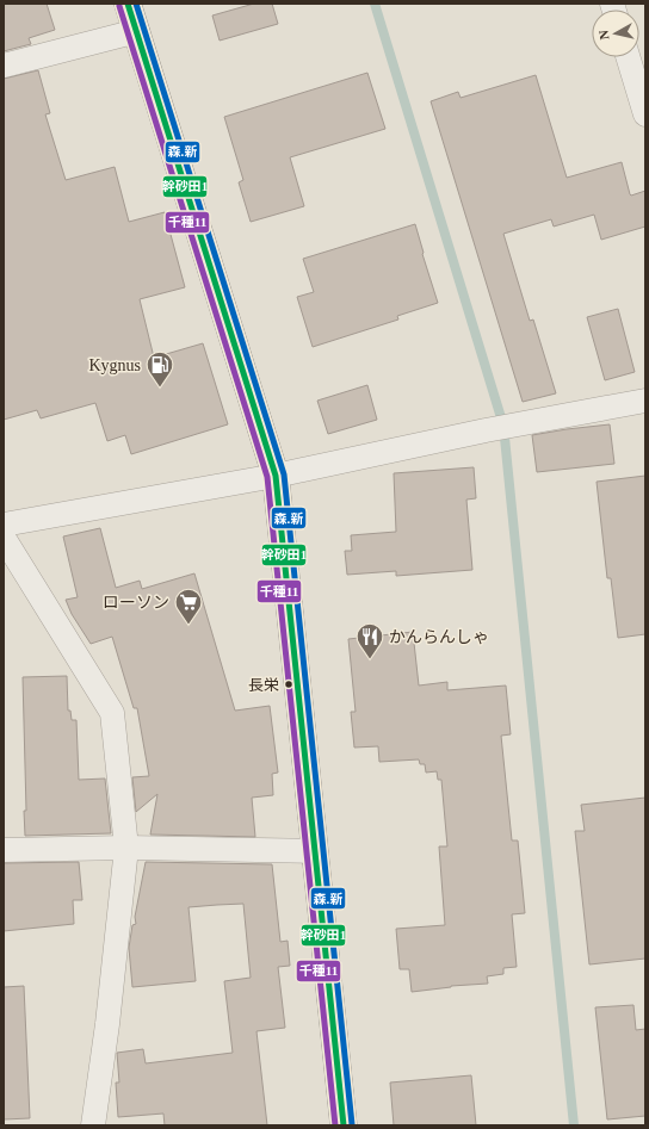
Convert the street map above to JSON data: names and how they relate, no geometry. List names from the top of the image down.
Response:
{
  "places": {
    "fuel station": ["Kygnus"],
    "supermarket": ["ローソン"],
    "restaurant": ["かんらんしゃ"],
    "other": ["長栄"]
  },
  "lines": ["transit line 幹砂田1", "transit line 森.新", "transit line 千種11"],
  "north": "left"
}
